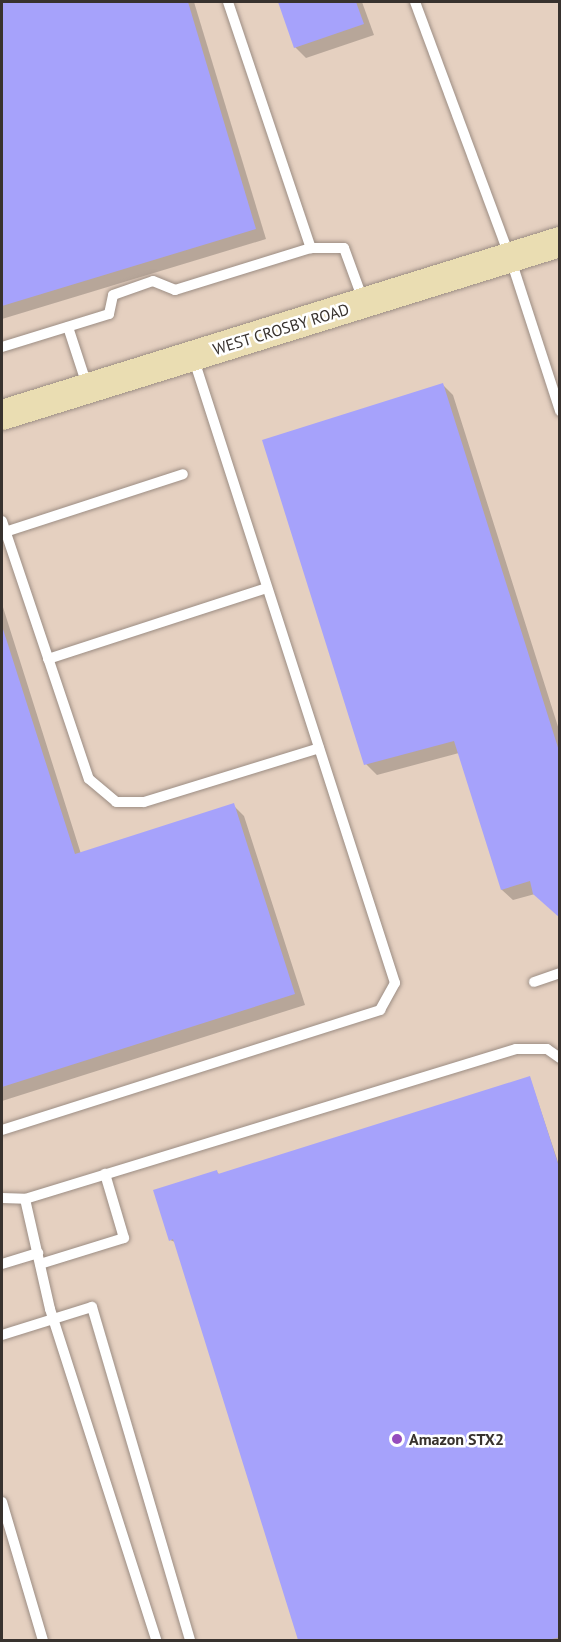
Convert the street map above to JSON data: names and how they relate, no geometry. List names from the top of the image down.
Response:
{
  "streets": {
    "street": ["WEST CROSBY ROAD"]
  },
  "places": ["Amazon STX2"]
}
